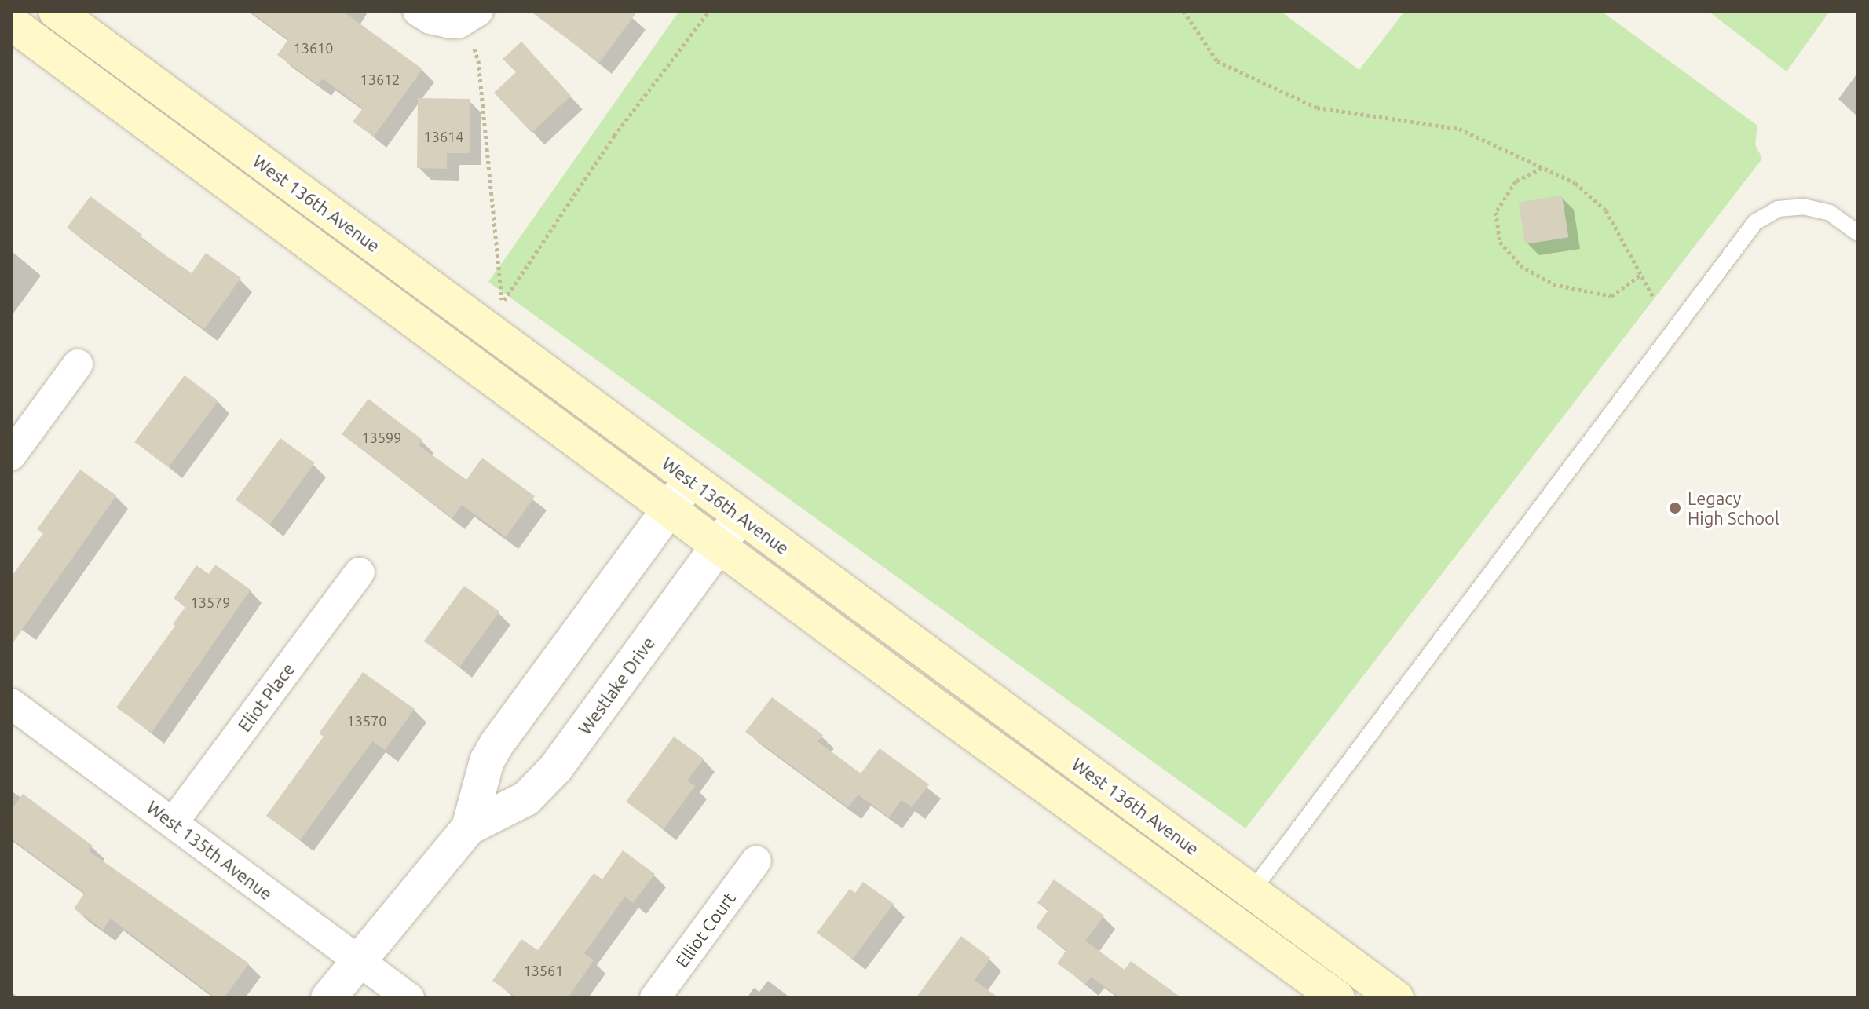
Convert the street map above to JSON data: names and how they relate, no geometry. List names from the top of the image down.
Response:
{
  "streets": {
    "main road": ["West 136th Avenue"],
    "street": [
      "Westlake Drive",
      "Eliot Place",
      "West 135th Avenue",
      "Elliot Court"
    ]
  },
  "crossings": [
    ["West 136th Avenue", "Westlake Drive"],
    ["Westlake Drive", "West 135th Avenue"],
    ["Eliot Place", "West 135th Avenue"]
  ],
  "places": ["Legacy High School"],
  "house_numbers": [
    "13610",
    "13612",
    "13614",
    "13599",
    "13579",
    "13570",
    "13561"
  ]
}
